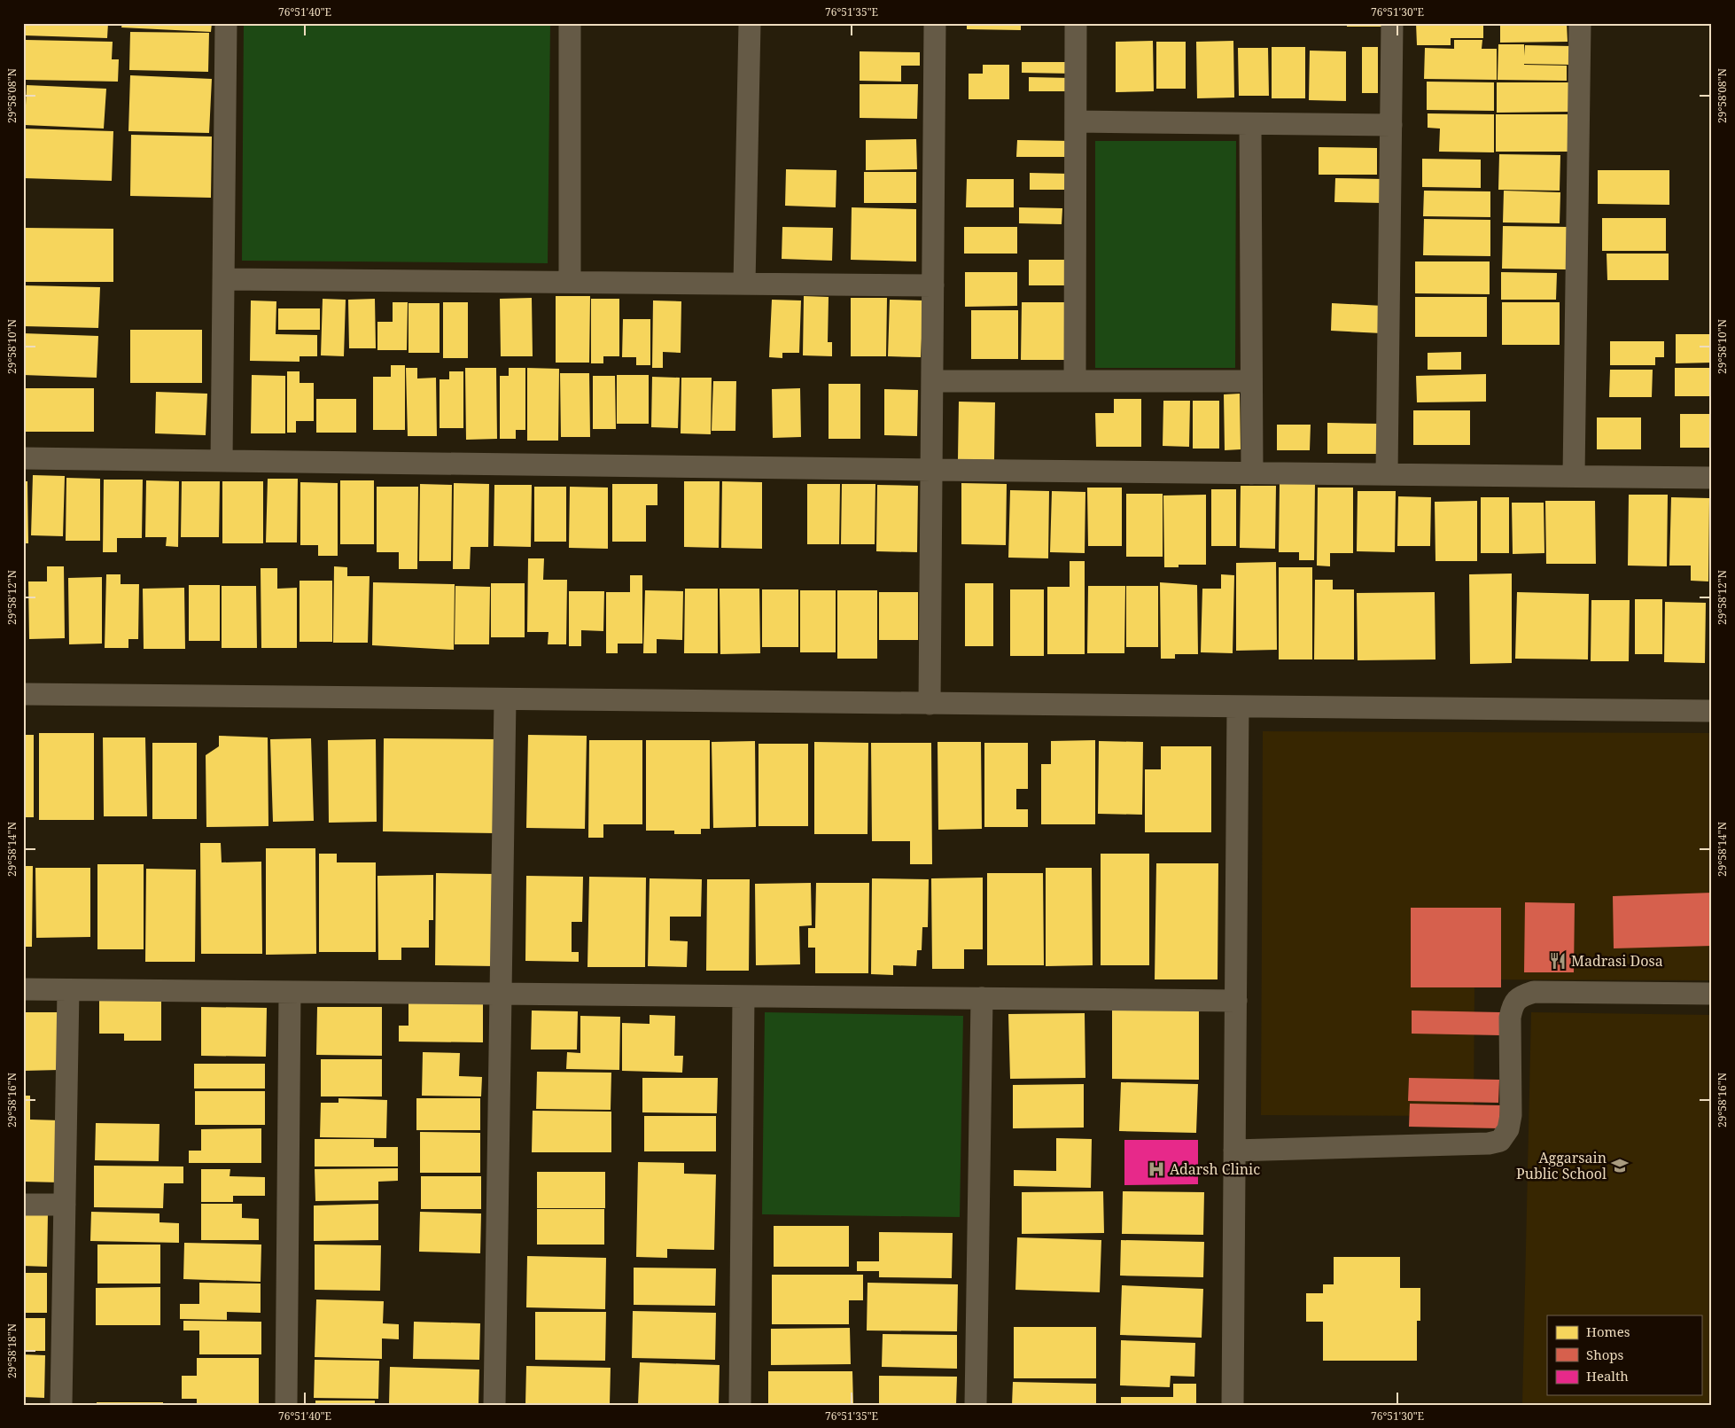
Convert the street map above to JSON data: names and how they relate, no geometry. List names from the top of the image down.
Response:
{
  "places": {
    "restaurant": ["Madrasi Dosa"],
    "school or university": ["Aggarsain Public School"],
    "hospital": ["Adarsh Clinic"]
  },
  "legend": ["Homes", "Shops", "Health"],
  "coordinates": [
    "76°51'40\"E",
    "76°51'35\"E",
    "76°51'30\"E",
    "29°58'08\"N",
    "29°58'10\"N",
    "29°58'12\"N",
    "29°58'14\"N",
    "29°58'16\"N",
    "29°58'18\"N"
  ]
}
